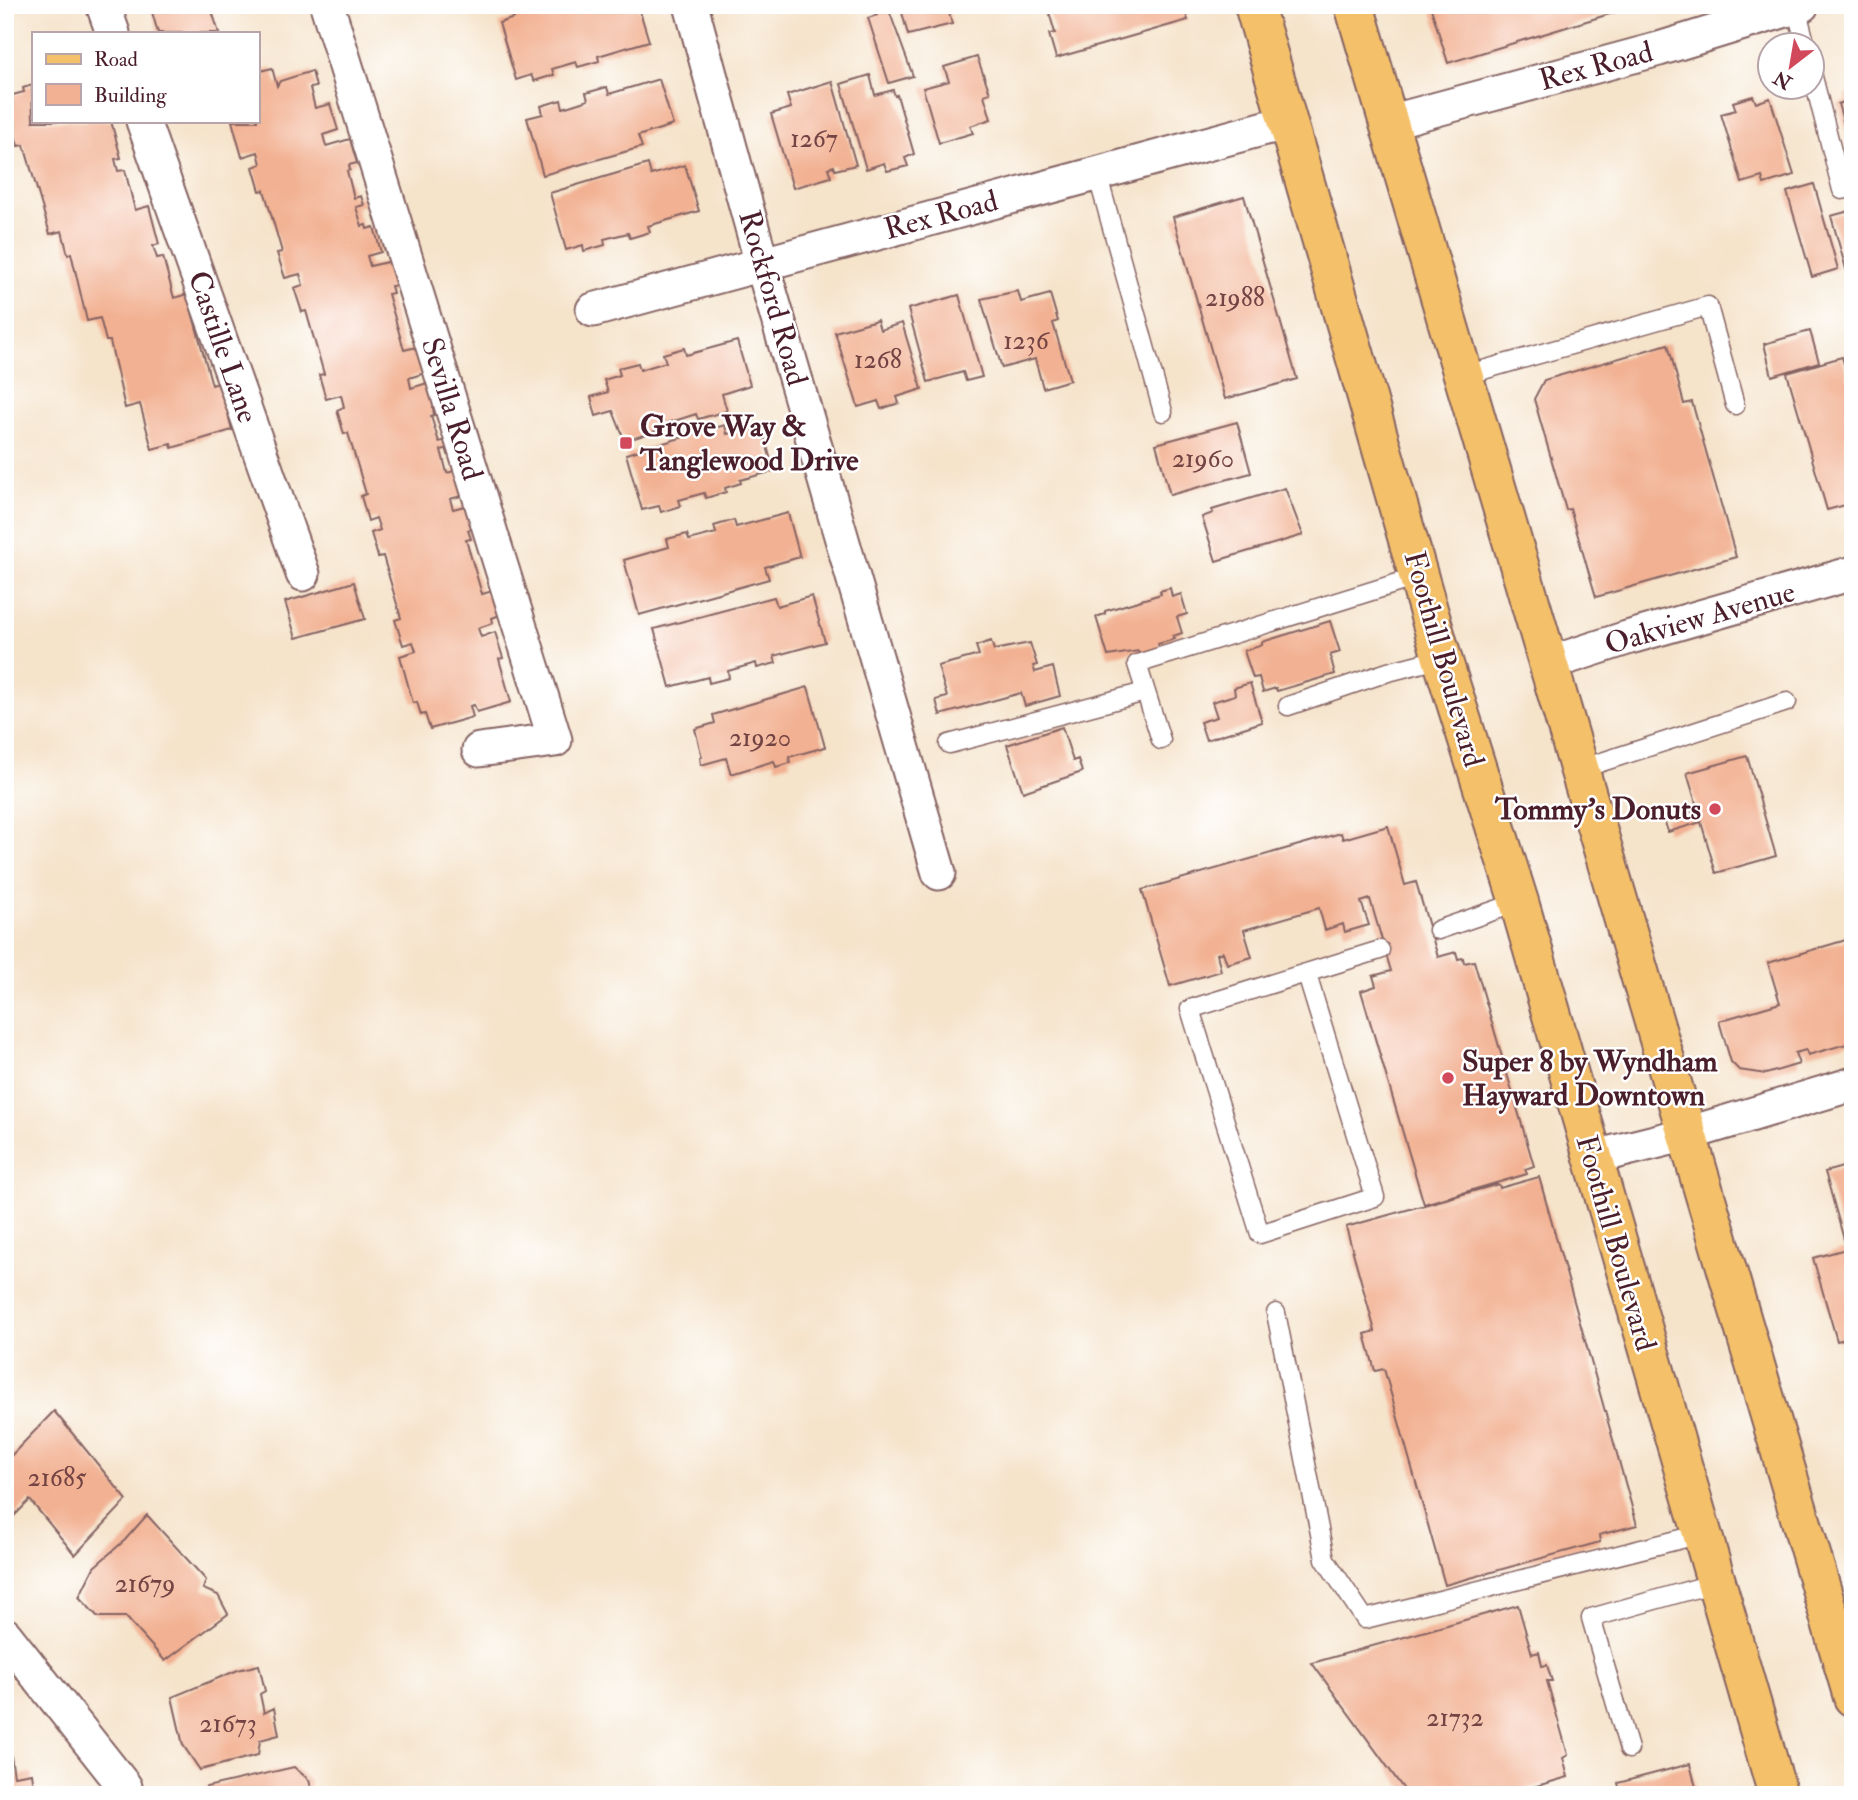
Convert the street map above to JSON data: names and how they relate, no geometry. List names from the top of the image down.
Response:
{
  "streets": {
    "main road": ["Foothill Boulevard"],
    "street": [
      "Rex Road",
      "Rockford Road",
      "Castille Lane",
      "Sevilla Road",
      "Oakview Avenue"
    ]
  },
  "crossings": [
    ["Rex Road", "Rockford Road"],
    ["Rex Road", "Foothill Boulevard"]
  ],
  "places": {
    "transit": ["Grove Way & Tanglewood Drive"],
    "other": ["Tommy's Donuts", "Super 8 by Wyndham Hayward Downtown"]
  },
  "house_numbers": [
    "1267",
    "21988",
    "1236",
    "1268",
    "21960",
    "21920",
    "21685",
    "21679",
    "21732",
    "21673"
  ],
  "legend": ["Road", "Building"],
  "north": "bottom left"
}
